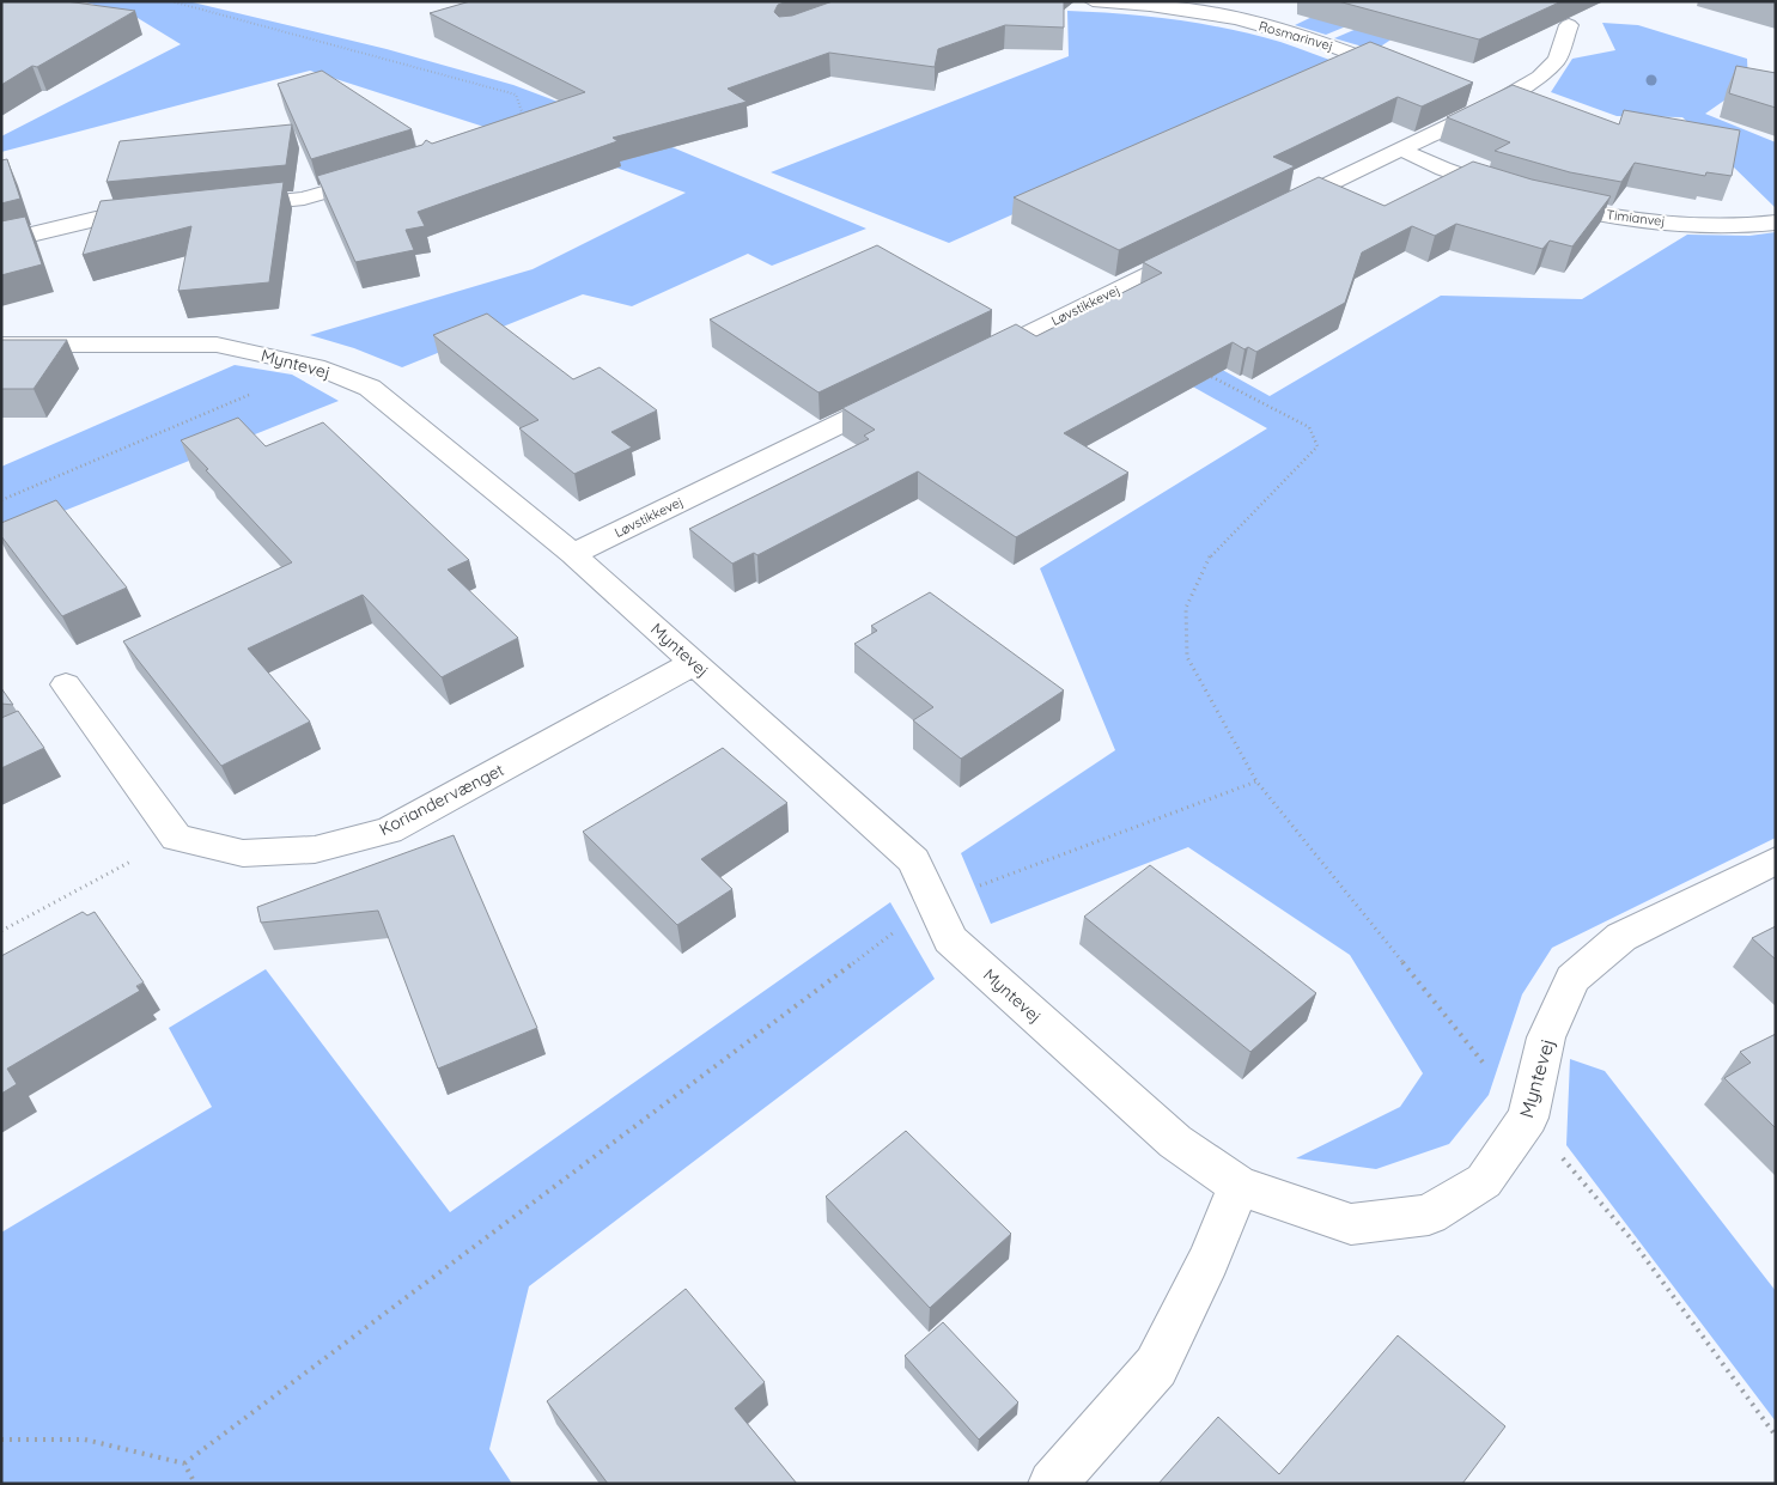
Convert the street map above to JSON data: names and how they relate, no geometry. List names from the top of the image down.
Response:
{
  "streets": {
    "street": [
      "Rosmarinvej",
      "Timianvej",
      "Løvstikkevej",
      "Myntevej",
      "Koriandervænget"
    ]
  },
  "crossings": [
    ["Løvstikkevej", "Myntevej"],
    ["Myntevej", "Koriandervænget"]
  ]
}
